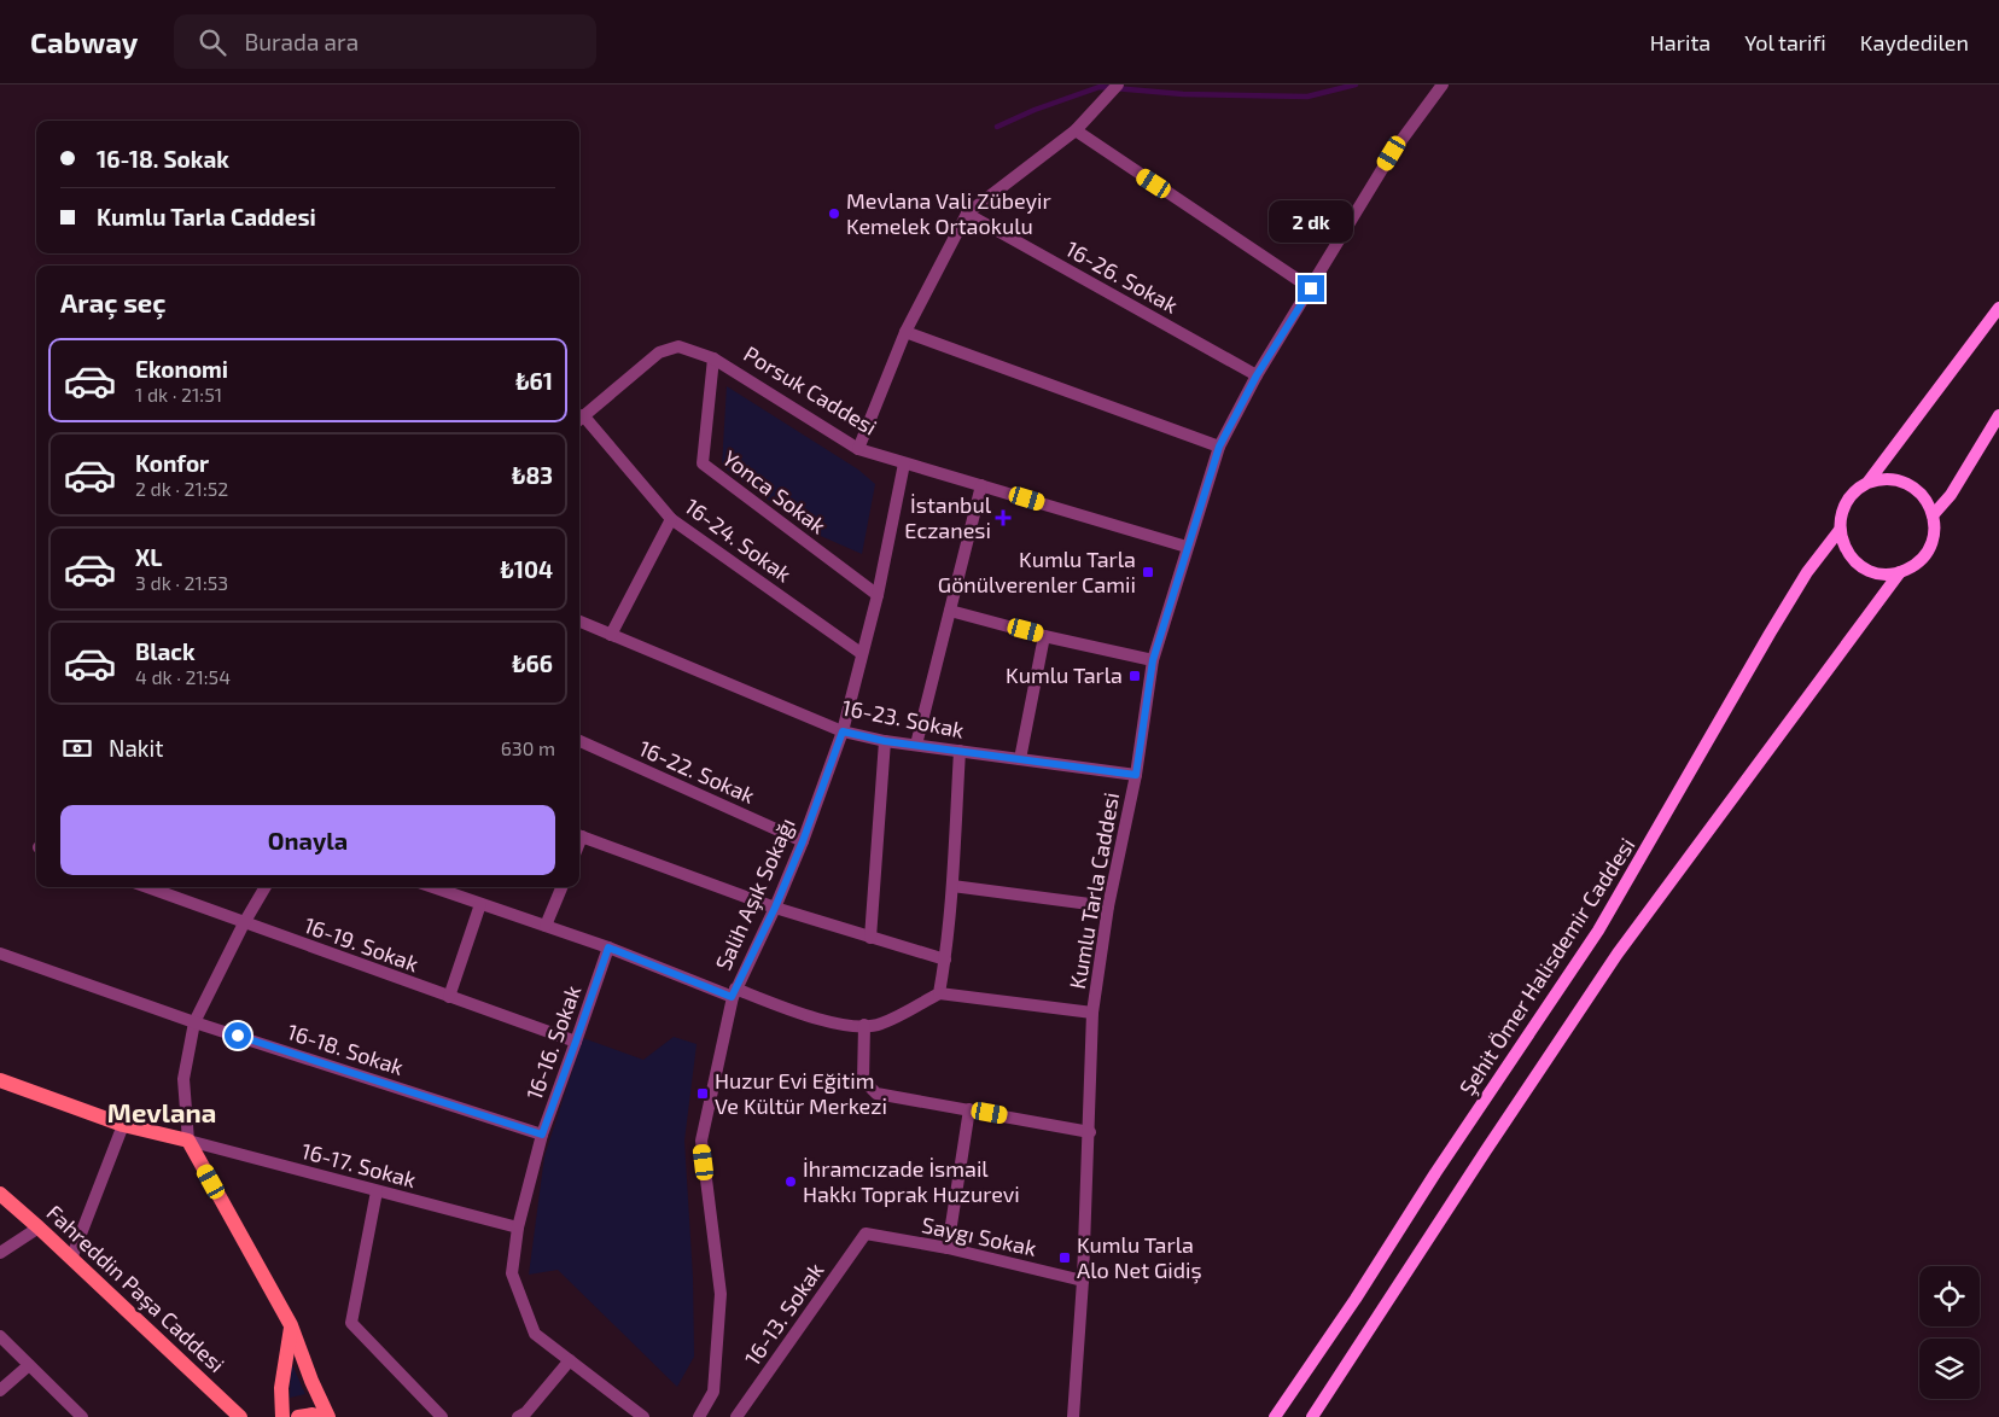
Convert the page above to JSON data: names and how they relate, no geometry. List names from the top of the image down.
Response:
{
  "streets": {
    "main road": ["Şehit Ömer Halisdemir Caddesi", "Fahreddin Paşa Caddesi"],
    "street": [
      "16-26. Sokak",
      "Porsuk Caddesi",
      "Yonca Sokak",
      "16-24. Sokak",
      "16-23. Sokak",
      "16-22. Sokak",
      "Kumlu Tarla Caddesi",
      "Salih Aşık Sokağı",
      "16-19. Sokak",
      "16-16. Sokak",
      "16-18. Sokak",
      "16-17. Sokak",
      "Saygı Sokak",
      "16-13. Sokak"
    ]
  },
  "crossings": [
    ["16-26. Sokak", "Kumlu Tarla Caddesi"],
    ["Porsuk Caddesi", "Yonca Sokak"],
    ["Porsuk Caddesi", "16-24. Sokak"],
    ["Porsuk Caddesi", "Kumlu Tarla Caddesi"],
    ["Porsuk Caddesi", "Salih Aşık Sokağı"],
    ["Yonca Sokak", "Salih Aşık Sokağı"],
    ["16-24. Sokak", "Salih Aşık Sokağı"],
    ["16-23. Sokak", "Kumlu Tarla Caddesi"],
    ["16-23. Sokak", "Salih Aşık Sokağı"],
    ["16-22. Sokak", "Salih Aşık Sokağı"],
    ["Kumlu Tarla Caddesi", "Saygı Sokak"],
    ["16-19. Sokak", "16-16. Sokak"],
    ["16-16. Sokak", "16-18. Sokak"],
    ["16-16. Sokak", "16-17. Sokak"],
    ["Saygı Sokak", "16-13. Sokak"]
  ],
  "districts": ["Mevlana"],
  "places": {
    "other": ["Mevlana Vali Zübeyir Kemelek Ortaokulu", "İhramcızade İsmail Hakkı Toprak Huzurevi"],
    "health": ["İstanbul Eczanesi"],
    "transit": [
      "Kumlu Tarla Gönülverenler Camii",
      "Kumlu Tarla",
      "Huzur Evi Eğitim Ve Kültür Merkezi",
      "Kumlu Tarla Alo Net Gidiş"
    ]
  },
  "page": {
    "header": "Cabway",
    "search": "Burada ara",
    "nav": ["Harita", "Yol tarifi", "Kaydedilen"],
    "banner": ["16-18. Sokak", "Kumlu Tarla Caddesi"],
    "bubble": "2 dk",
    "heading": "Araç seç",
    "list": [
      {
        "name": "Ekonomi",
        "note": "1 dk · 21:51",
        "value": "₺61"
      },
      {
        "name": "Konfor",
        "note": "2 dk · 21:52",
        "value": "₺83"
      },
      {
        "name": "XL",
        "note": "3 dk · 21:53",
        "value": "₺104"
      },
      {
        "name": "Black",
        "note": "4 dk · 21:54",
        "value": "₺66"
      }
    ],
    "pay": ["Nakit", "630 m"],
    "buttons": "Onayla"
  }
}
